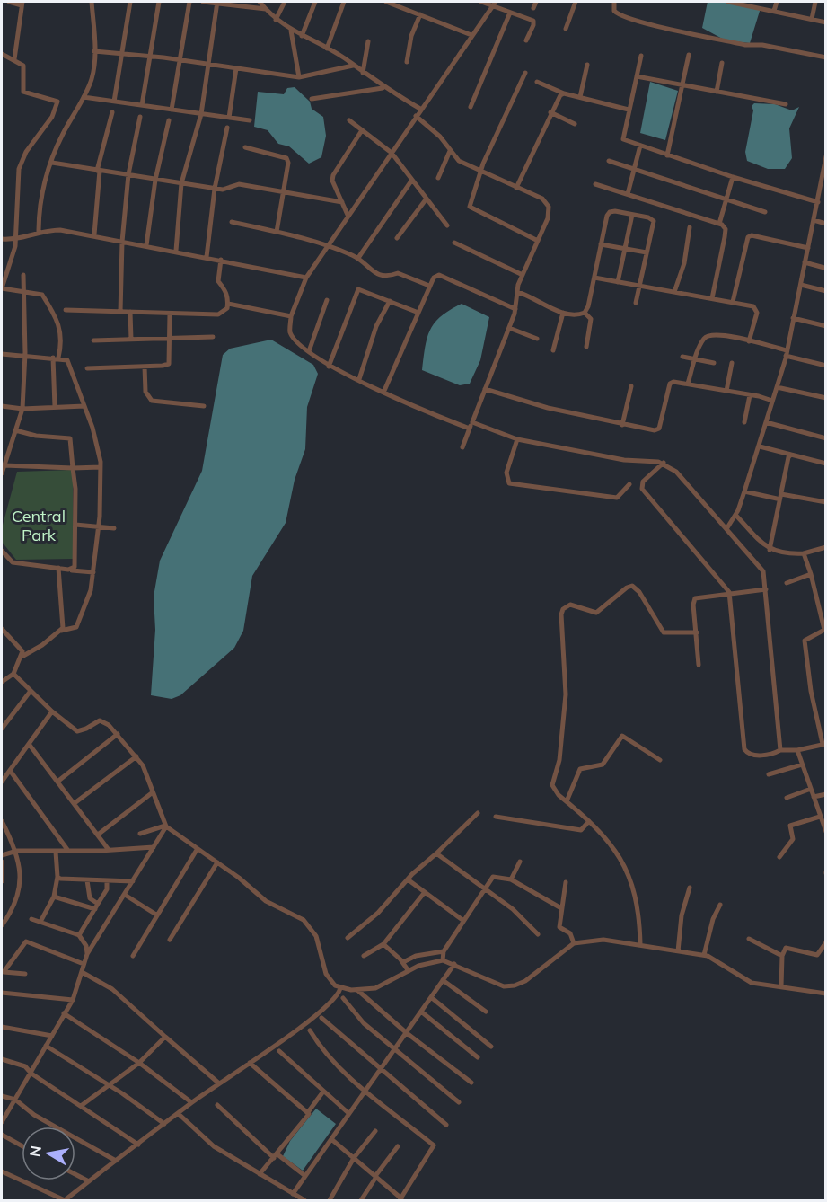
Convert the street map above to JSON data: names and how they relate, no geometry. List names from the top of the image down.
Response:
{
  "parks": ["Central Park"],
  "north": "left"
}
